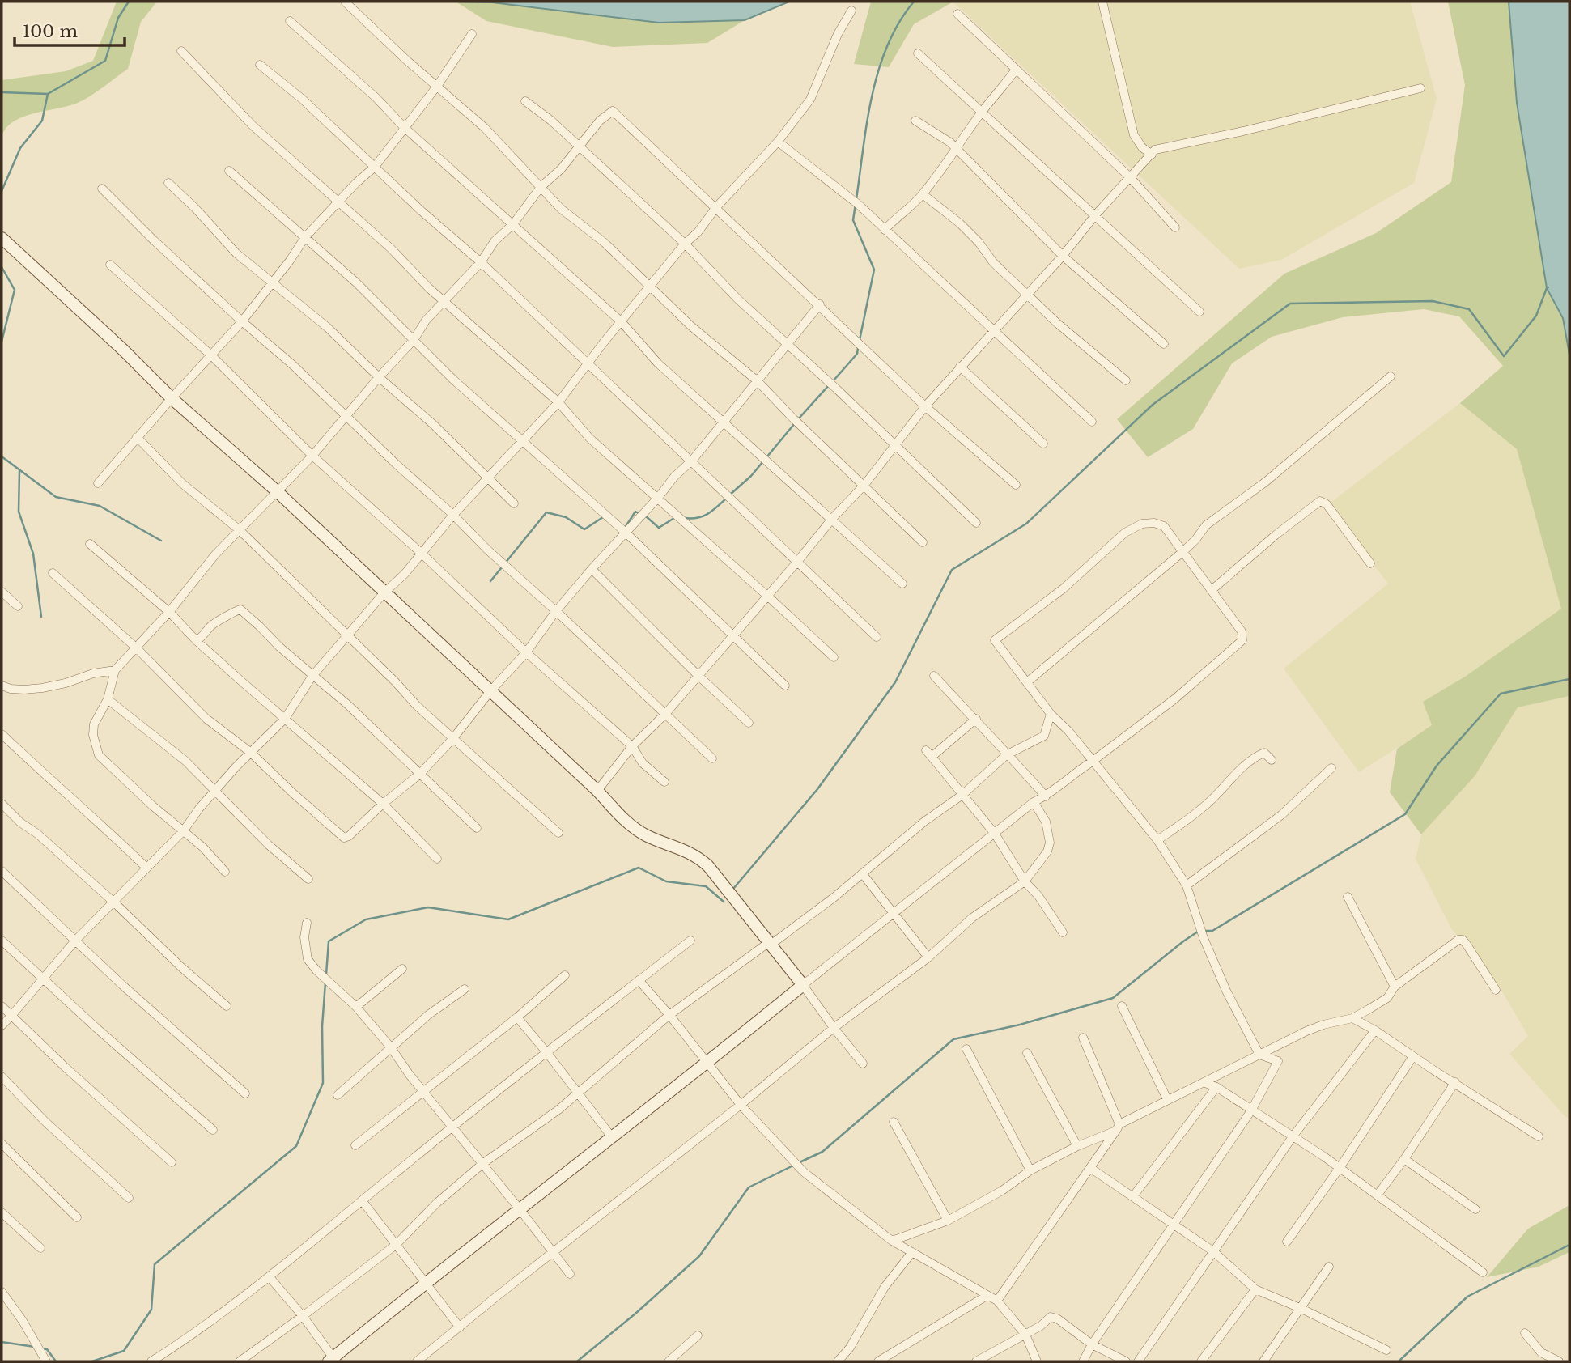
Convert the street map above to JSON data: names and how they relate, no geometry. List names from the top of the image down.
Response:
{
  "scale_bar": "100 m"
}
